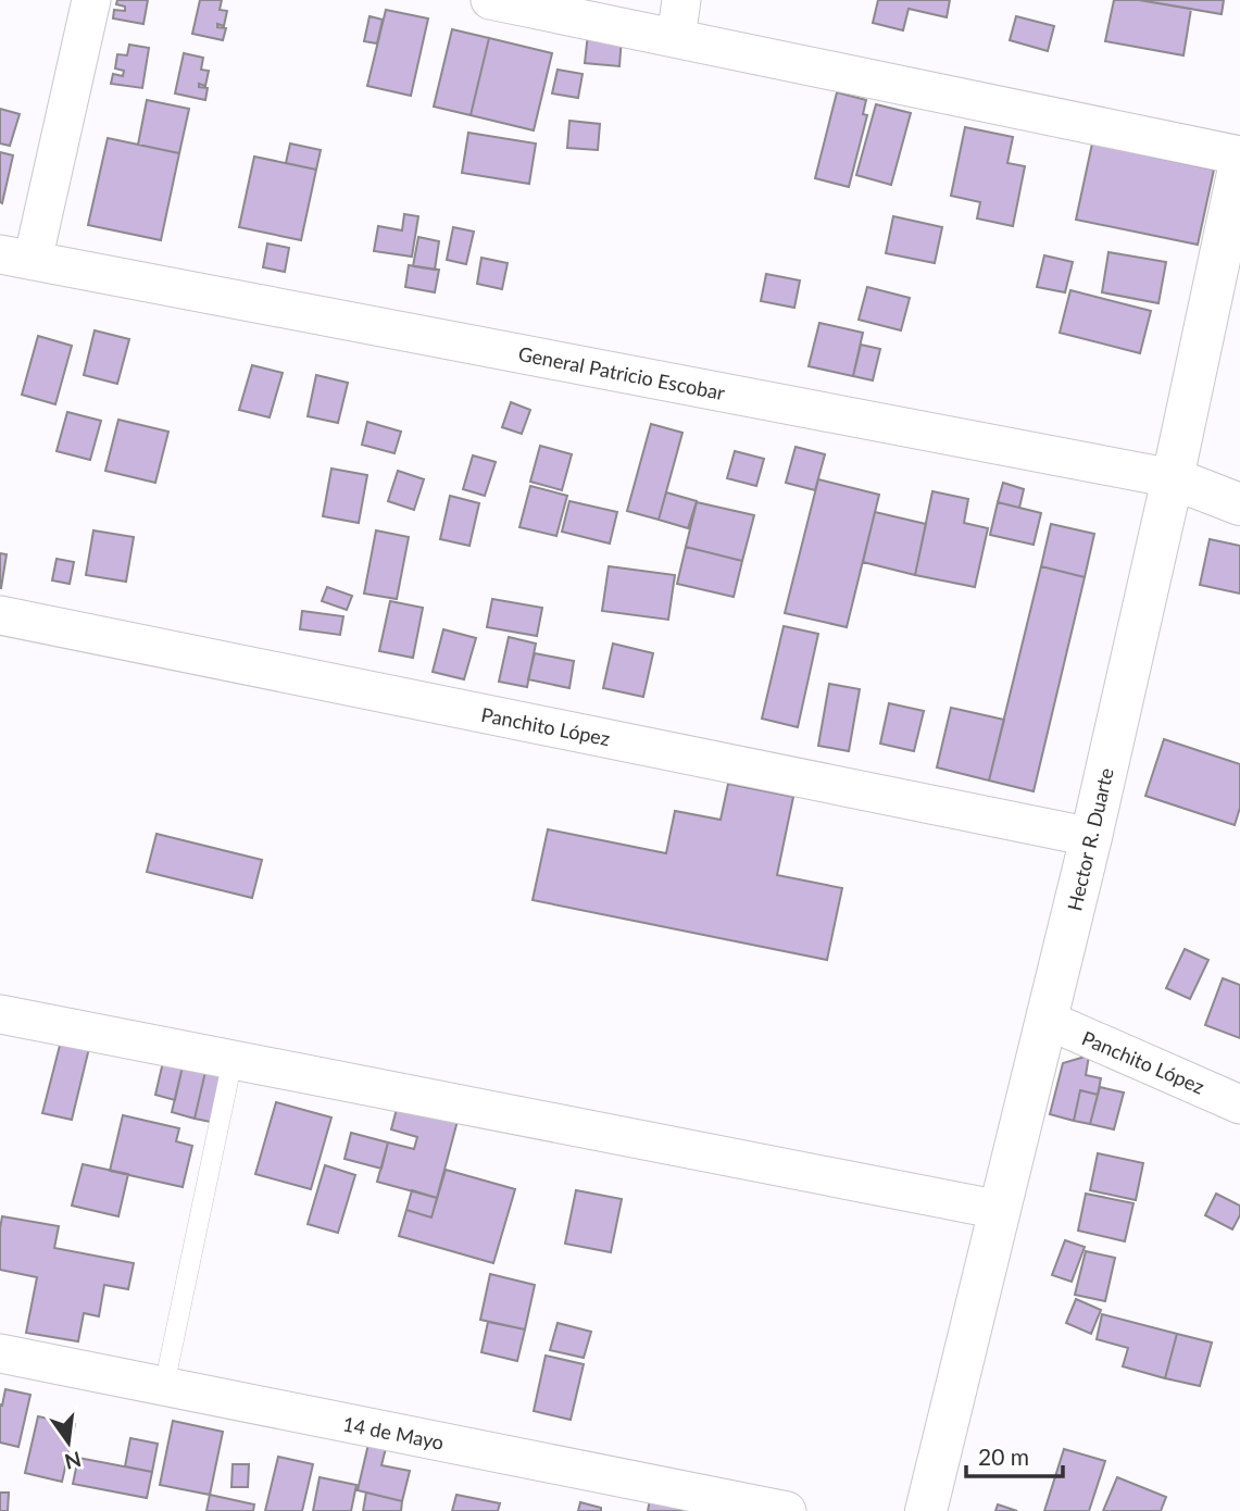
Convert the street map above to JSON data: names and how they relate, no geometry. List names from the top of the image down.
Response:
{
  "streets": {
    "street": [
      "General Patricio Escobar",
      "Panchito López",
      "Hector R. Duarte",
      "14 de Mayo"
    ]
  },
  "crossings": [
    ["General Patricio Escobar", "Hector R. Duarte"],
    ["Panchito López", "Hector R. Duarte"]
  ],
  "scale_bar": "20 m",
  "north": "bottom"
}
